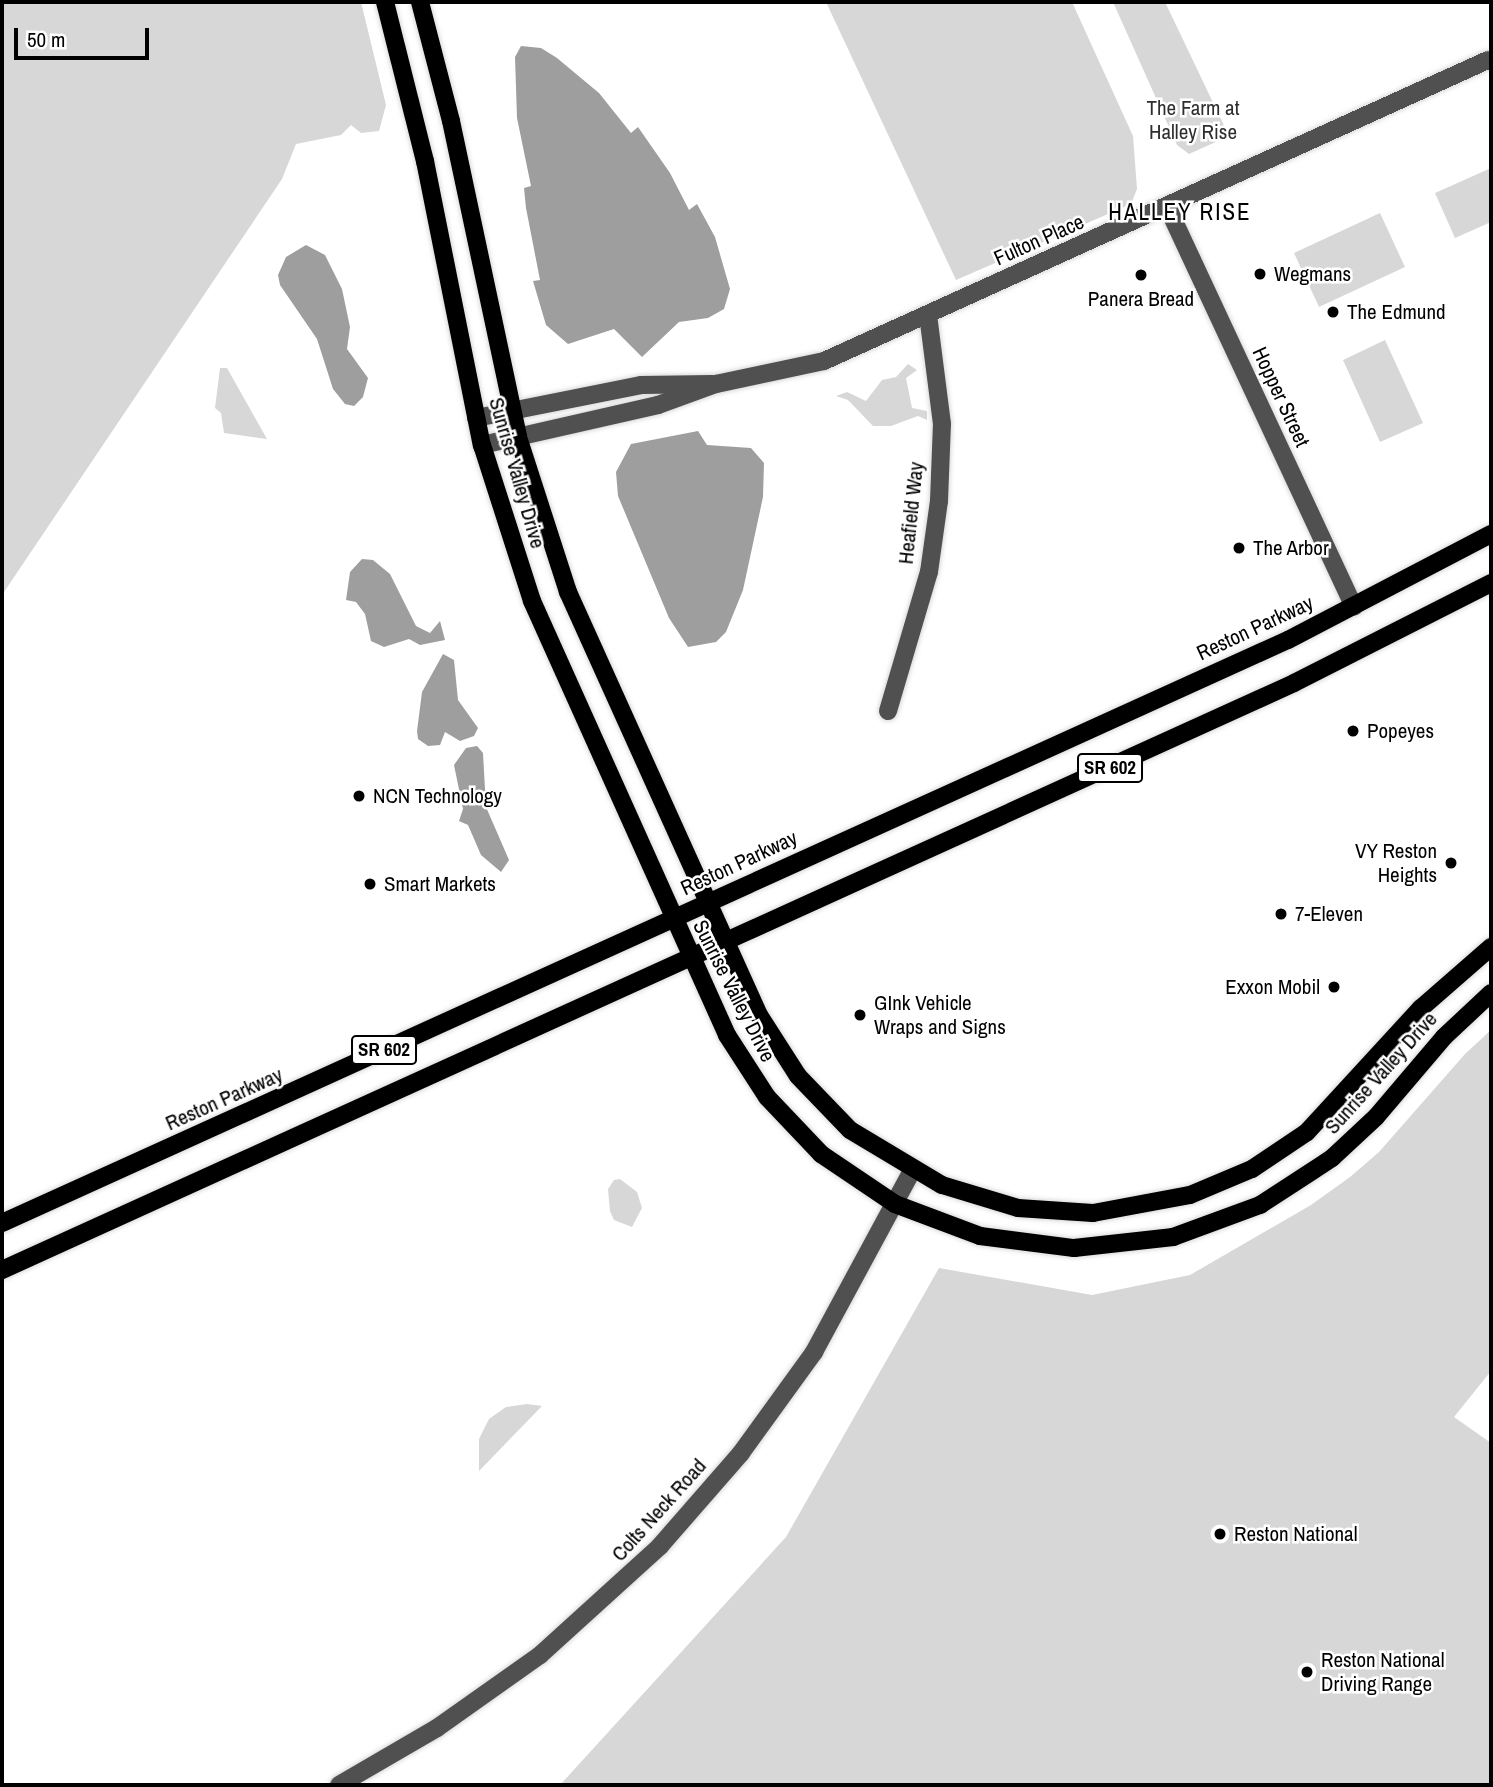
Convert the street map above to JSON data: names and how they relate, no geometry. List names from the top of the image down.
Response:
{
  "streets": {
    "main road": ["Sunrise Valley Drive", "Reston Parkway", "SR 602"],
    "street": [
      "Fulton Place",
      "Hopper Street",
      "Heafield Way",
      "Colts Neck Road"
    ]
  },
  "crossings": [
    ["Fulton Place", "Hopper Street"],
    ["Fulton Place", "Sunrise Valley Drive"],
    ["Fulton Place", "Heafield Way"],
    ["Hopper Street", "Reston Parkway"],
    ["Sunrise Valley Drive", "Reston Parkway"],
    ["Sunrise Valley Drive", "SR 602"],
    ["Sunrise Valley Drive", "Colts Neck Road"]
  ],
  "districts": ["HALLEY RISE"],
  "parks": ["The Farm at Halley Rise"],
  "places": [
    "Wegmans",
    "Panera Bread",
    "The Edmund",
    "The Arbor",
    "Popeyes",
    "NCN Technology",
    "VY Reston Heights",
    "Smart Markets",
    "7-Eleven",
    "Exxon Mobil",
    "GInk Vehicle Wraps and Signs",
    "Reston National",
    "Reston National Driving Range"
  ],
  "scale_bar": "50 m"
}
